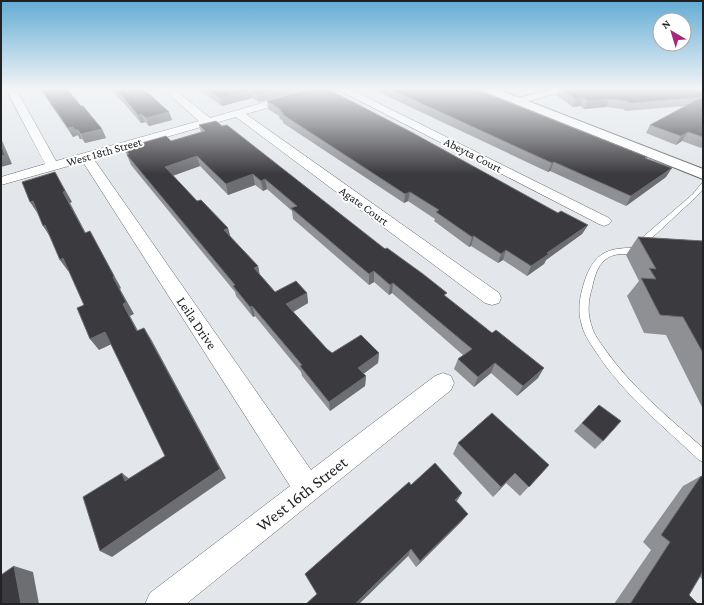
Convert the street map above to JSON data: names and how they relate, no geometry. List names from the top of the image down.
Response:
{
  "streets": {
    "street": [
      "West 18th Street",
      "Abeyta Court",
      "Agate Court",
      "Leila Drive",
      "West 16th Street"
    ]
  },
  "crossings": [
    ["West 18th Street", "Leila Drive"],
    ["Leila Drive", "West 16th Street"]
  ],
  "north": "top left"
}
